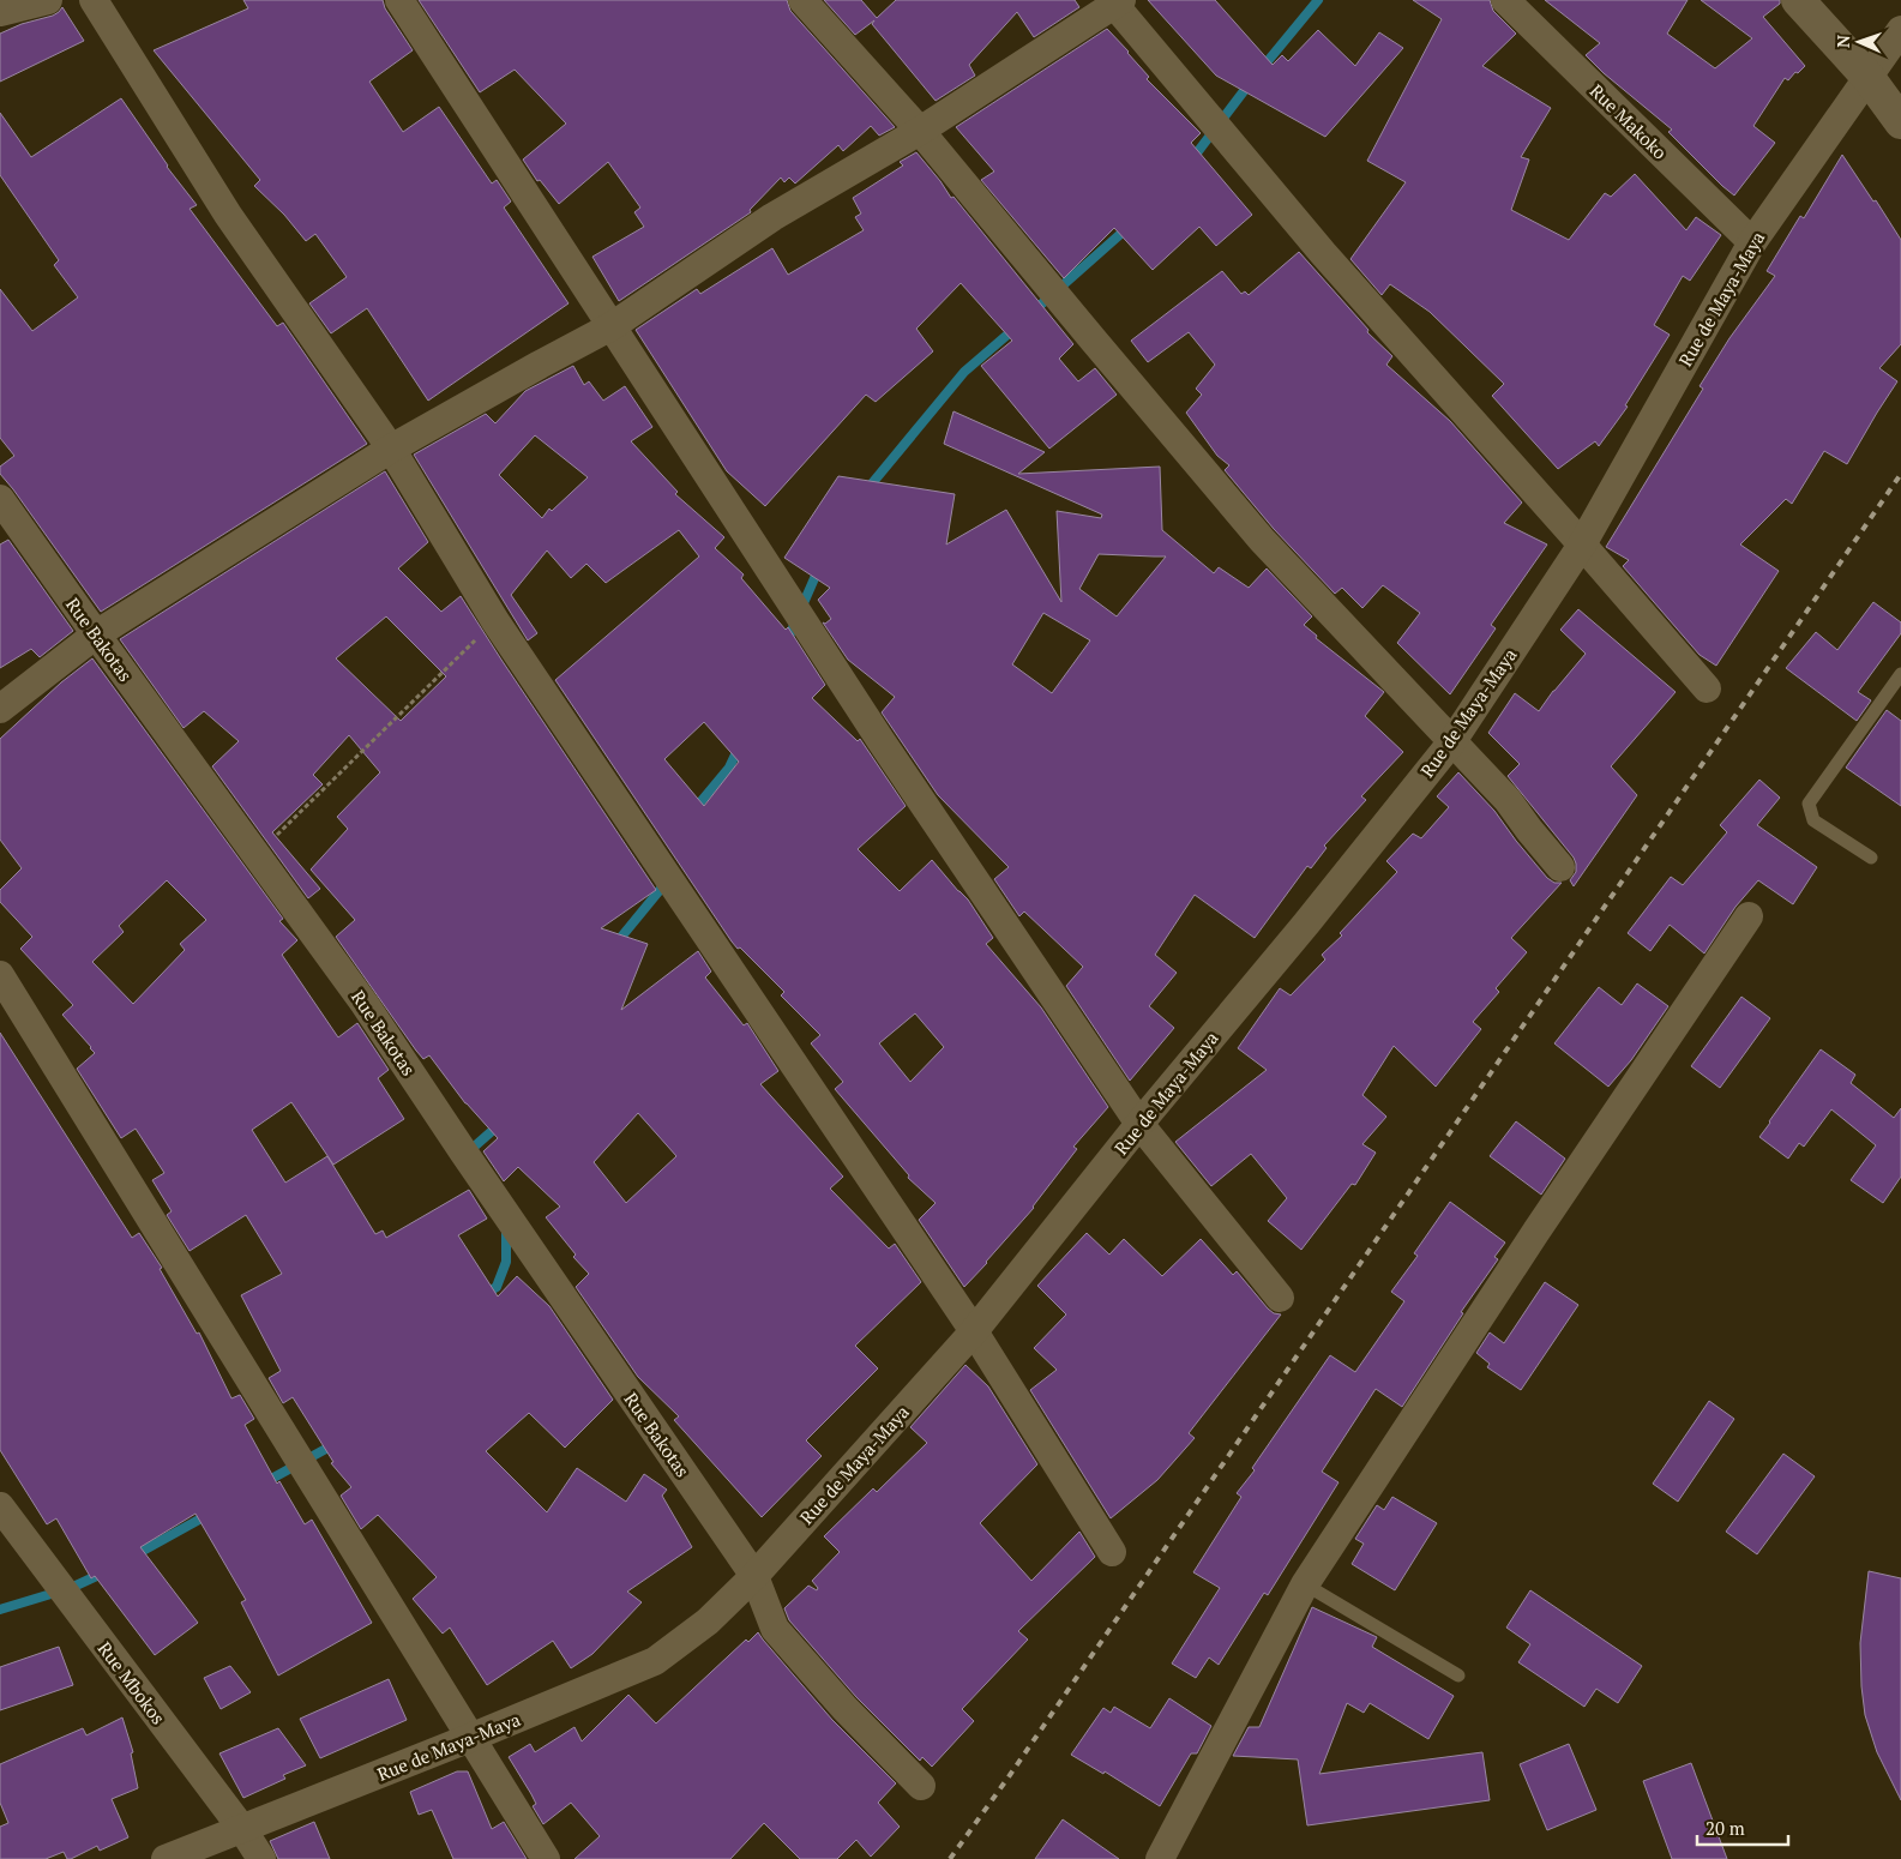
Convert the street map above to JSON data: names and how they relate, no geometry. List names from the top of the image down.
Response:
{
  "streets": {
    "street": [
      "Rue Makoko",
      "Rue de Maya-Maya",
      "Rue Bakotas",
      "Rue Mbokos"
    ]
  },
  "crossings": [
    ["Rue Makoko", "Rue de Maya-Maya"],
    ["Rue de Maya-Maya", "Rue Bakotas"],
    ["Rue de Maya-Maya", "Rue Mbokos"]
  ],
  "scale_bar": "20 m",
  "north": "left"
}
